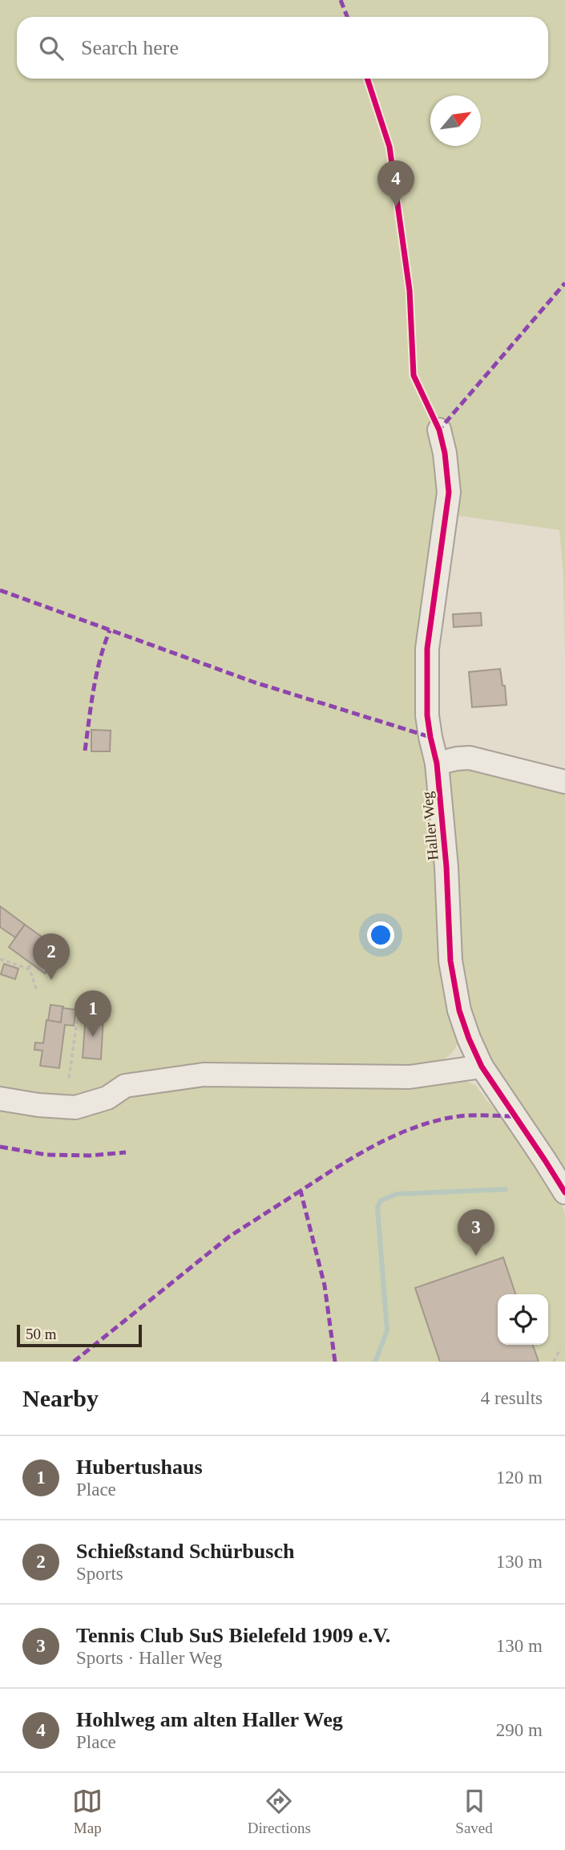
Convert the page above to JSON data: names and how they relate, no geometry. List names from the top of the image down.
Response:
{
  "streets": {
    "street": ["Haller Weg"]
  },
  "scale_bar": "50 m",
  "north": "top right",
  "page": {
    "search": "Search here",
    "pins": [
      "4",
      "2",
      "1",
      "3"
    ],
    "scale": "50 m",
    "heading": ["Nearby", "4 results"],
    "list": [
      {
        "mark": "1",
        "name": "Hubertushaus",
        "note": "Place",
        "value": "120 m"
      },
      {
        "mark": "2",
        "name": "Schießstand Schürbusch",
        "note": "Sports",
        "value": "130 m"
      },
      {
        "mark": "3",
        "name": "Tennis Club SuS Bielefeld 1909 e.V.",
        "note": "Sports · Haller Weg",
        "value": "130 m"
      },
      {
        "mark": "4",
        "name": "Hohlweg am alten Haller Weg",
        "note": "Place",
        "value": "290 m"
      }
    ],
    "nav": ["Map", "Directions", "Saved"]
  }
}
